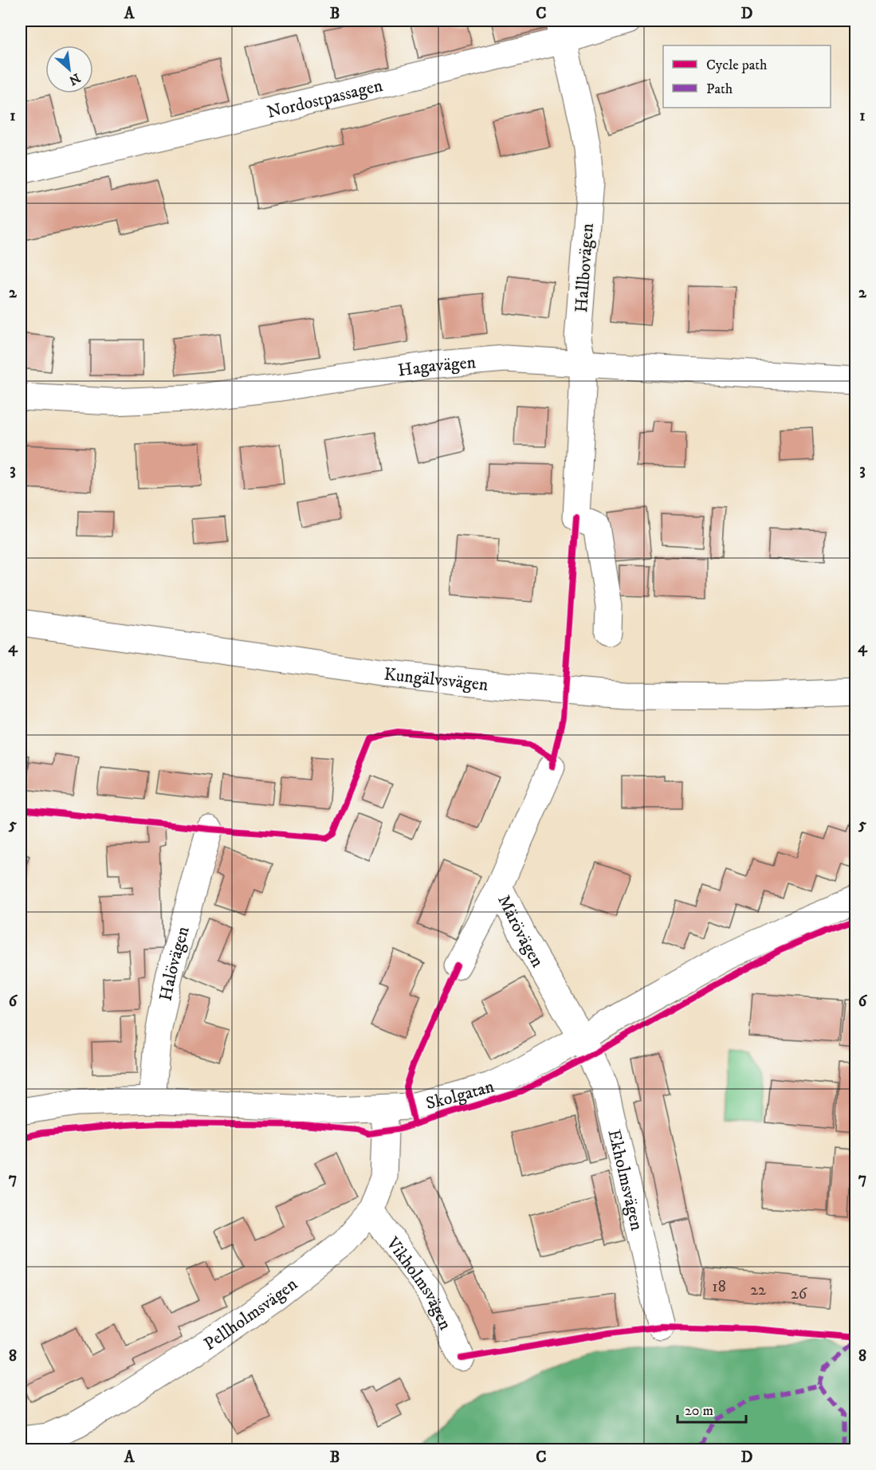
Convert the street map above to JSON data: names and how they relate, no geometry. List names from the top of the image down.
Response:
{
  "streets": {
    "street": [
      "Nordostpassagen",
      "Hallbovägen",
      "Hagavägen",
      "Kungälvsvägen",
      "Märövägen",
      "Halövägen",
      "Skolgatan",
      "Ekholmsvägen",
      "Vikholmsvägen",
      "Pellholmsvägen"
    ]
  },
  "crossings": [
    ["Nordostpassagen", "Hallbovägen"],
    ["Hallbovägen", "Hagavägen"],
    ["Märövägen", "Skolgatan"],
    ["Märövägen", "Ekholmsvägen"],
    ["Halövägen", "Skolgatan"],
    ["Skolgatan", "Ekholmsvägen"],
    ["Skolgatan", "Pellholmsvägen"],
    ["Vikholmsvägen", "Pellholmsvägen"]
  ],
  "house_numbers": ["18", "22", "26"],
  "legend": ["Cycle path", "Path"],
  "scale_bar": "20 m",
  "north": "bottom right",
  "grid": {
    "columns": [
      "A",
      "B",
      "C",
      "D"
    ],
    "rows": [
      "1",
      "2",
      "3",
      "4",
      "5",
      "6",
      "7",
      "8"
    ]
  }
}
